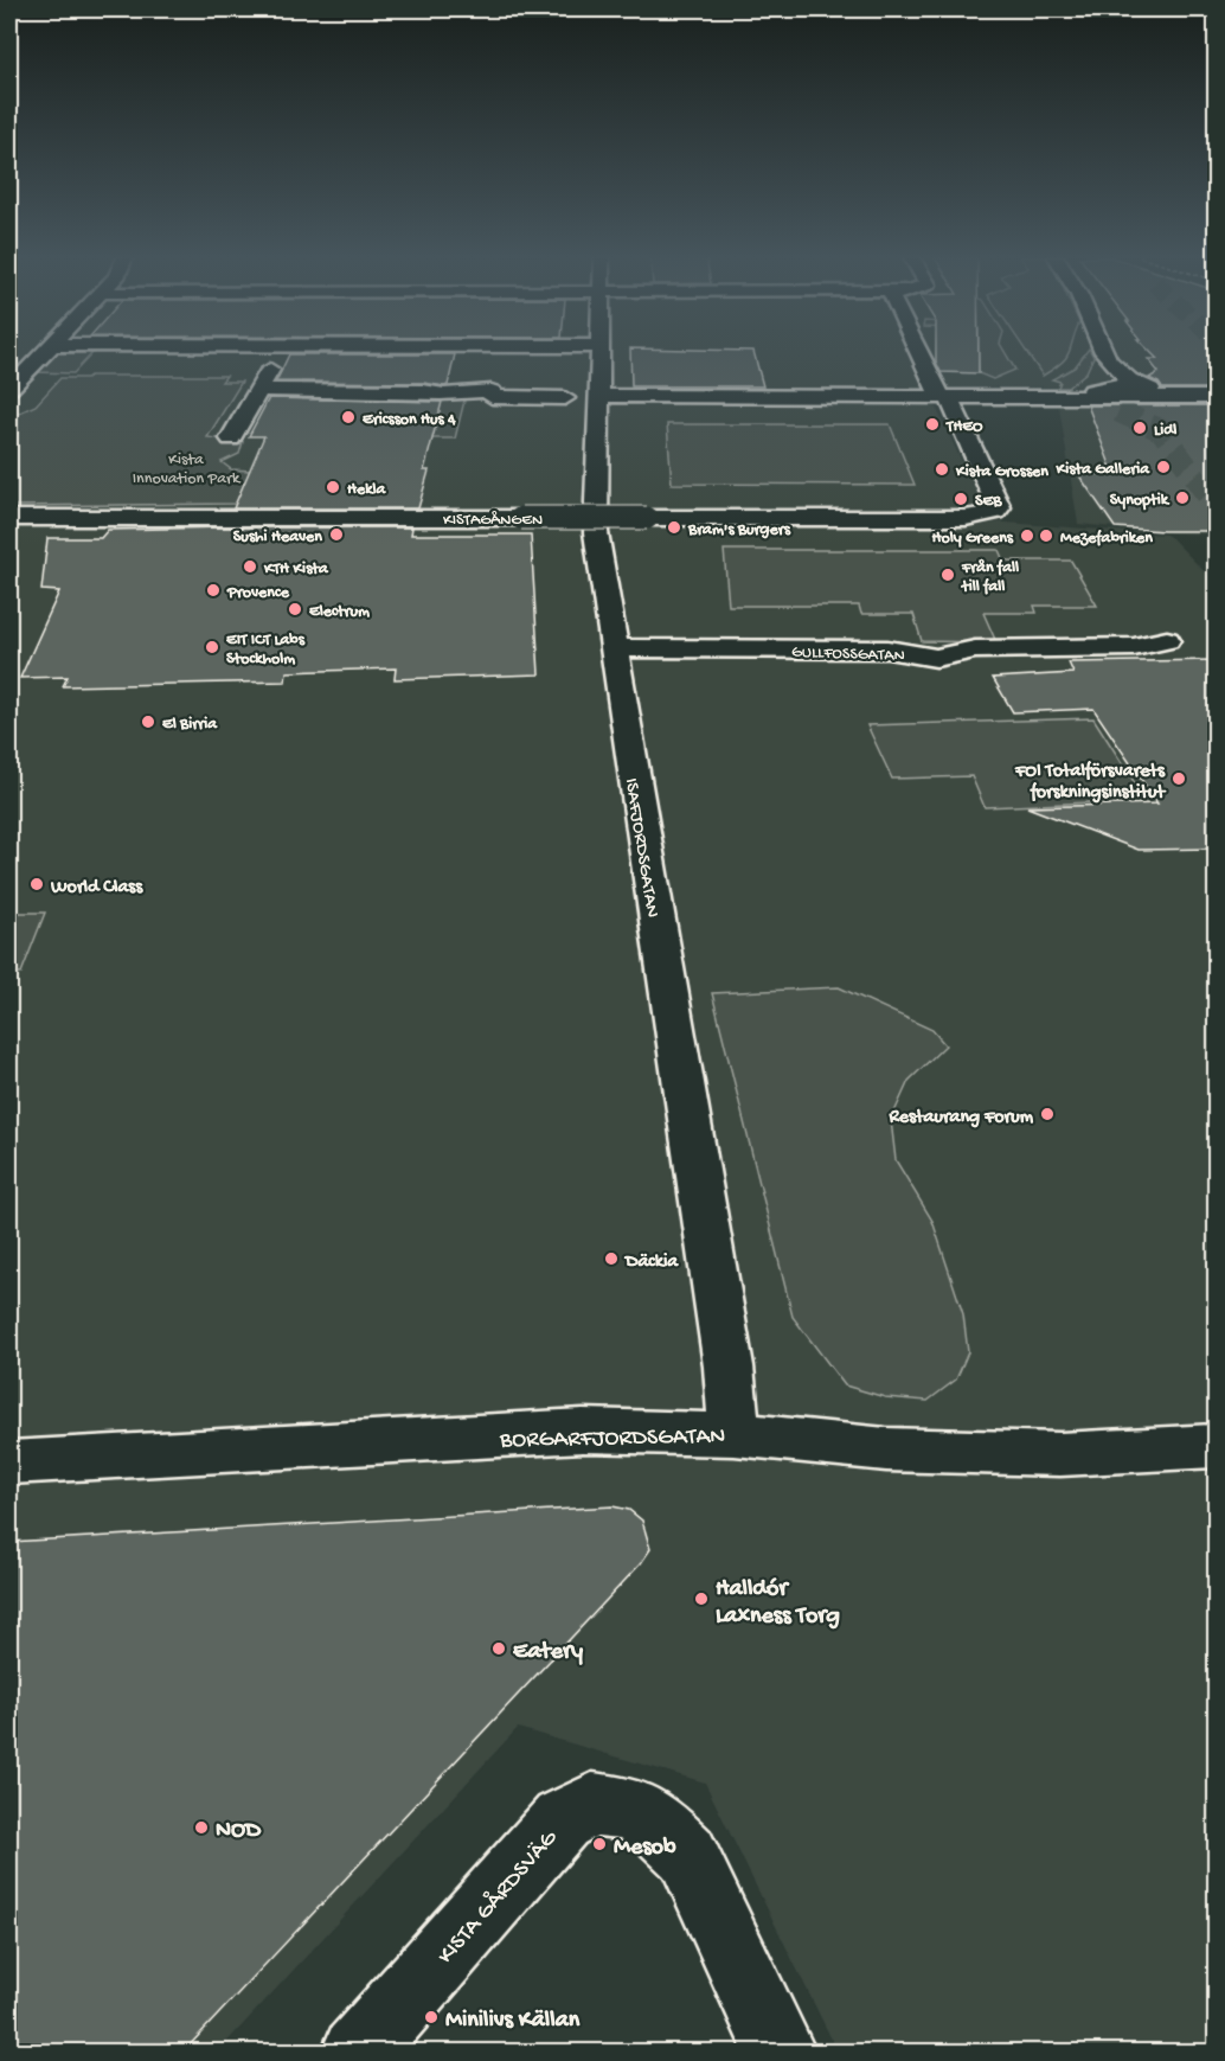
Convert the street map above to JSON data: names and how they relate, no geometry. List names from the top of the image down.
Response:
{
  "streets": {
    "street": [
      "KISTAGÅNGEN",
      "GULLFOSSGATAN",
      "ISAFJORDSGATAN",
      "BORGARFJORDSGATAN",
      "KISTA GÅRDSVÄG"
    ]
  },
  "crossings": [
    ["GULLFOSSGATAN", "ISAFJORDSGATAN"],
    ["ISAFJORDSGATAN", "BORGARFJORDSGATAN"]
  ],
  "parks": ["Kista Innovation Park"],
  "places": [
    "Ericsson Hus 4",
    "THEO",
    "Lidl",
    "Kista Galleria",
    "Kista Grossen",
    "Hekla",
    "Synoptik",
    "SEB",
    "Bram's Burgers",
    "Sushi Heaven",
    "Holy Greens",
    "Mezefabriken",
    "KTH Kista",
    "Från fall till fall",
    "Provence",
    "Electrum",
    "EIT ICT Labs Stockholm",
    "El Birria",
    "FOI Totalförsvarets forskningsinstitut",
    "World Class",
    "Restaurang Forum",
    "Däckia",
    "Halldór Laxness Torg",
    "Eatery",
    "NOD",
    "Mesob",
    "Minilivs Källan"
  ]
}
